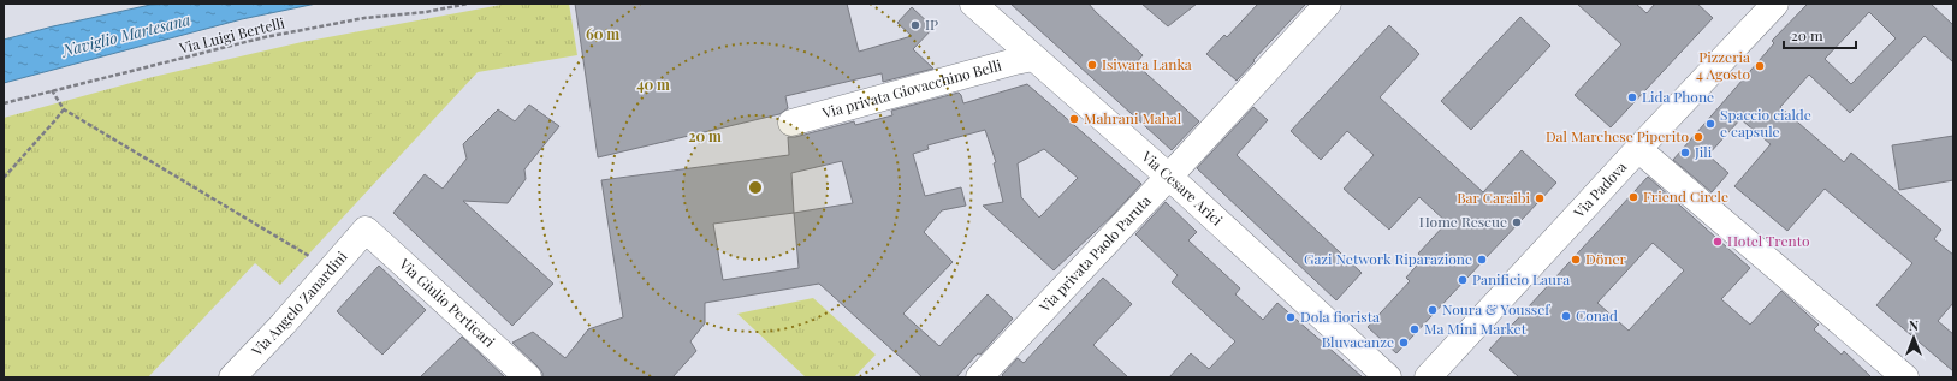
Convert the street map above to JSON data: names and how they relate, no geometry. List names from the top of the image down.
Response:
{
  "streets": {
    "street": [
      "Via privata Giovacchino Belli",
      "Via Cesare Arici",
      "Via Padova",
      "Via privata Paolo Paruta",
      "Via Angelo Zanardini",
      "Via Giulio Perticari"
    ],
    "path": ["Via Luigi Bertelli"]
  },
  "crossings": [
    ["Via privata Giovacchino Belli", "Via Cesare Arici"],
    ["Via Cesare Arici", "Via privata Paolo Paruta"],
    ["Via Angelo Zanardini", "Via Giulio Perticari"]
  ],
  "water": ["Naviglio Martesana"],
  "places": [
    "IP",
    "Isiwara Lanka",
    "Pizzeria 4 Agosto",
    "Lida Phone",
    "Mahrani Mahal",
    "Spaccio cialde e capsule",
    "Dal Marchese Piperito",
    "Jili",
    "Friend Circle",
    "Bar Caraibi",
    "Home Rescue",
    "Hotel Trento",
    "Gazi Network Riparazione",
    "Döner",
    "Panificio Laura",
    "Noura & Youssef",
    "Conad",
    "Dola fiorista",
    "Ma Mini Market",
    "Bluvacanze"
  ],
  "scale_bar": "20 m",
  "north": "top",
  "rings": ["60 m", "40 m", "20 m"]
}
